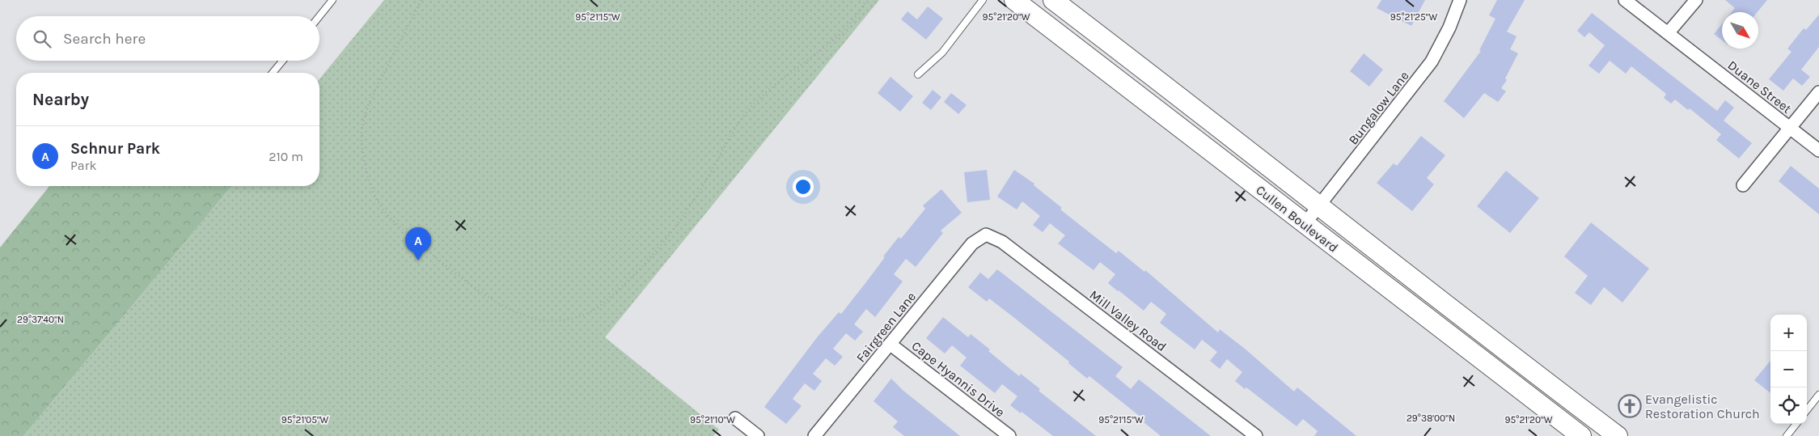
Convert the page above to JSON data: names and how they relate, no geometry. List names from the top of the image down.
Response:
{
  "streets": {
    "main road": ["Cullen Boulevard"],
    "street": [
      "Duane Street",
      "Bungalow Lane",
      "Mill Valley Road",
      "Fairgreen Lane",
      "Cape Hyannis Drive"
    ]
  },
  "crossings": [
    ["Bungalow Lane", "Cullen Boulevard"],
    ["Mill Valley Road", "Fairgreen Lane"],
    ["Fairgreen Lane", "Cape Hyannis Drive"]
  ],
  "places": {
    "church": ["Evangelistic Restoration Church"]
  },
  "north": "bottom right",
  "page": {
    "search": "Search here",
    "heading": "Nearby",
    "list": [
      {
        "mark": "A",
        "name": "Schnur Park",
        "note": "Park",
        "value": "210 m"
      }
    ],
    "pins": "A",
    "map_buttons": ["+", "−"]
  },
  "coordinates": [
    "95°21'15\"W",
    "95°21'20\"W",
    "95°21'25\"W",
    "29°37'40\"N",
    "29°38'00\"N",
    "95°21'05\"W",
    "95°21'10\"W"
  ]
}
